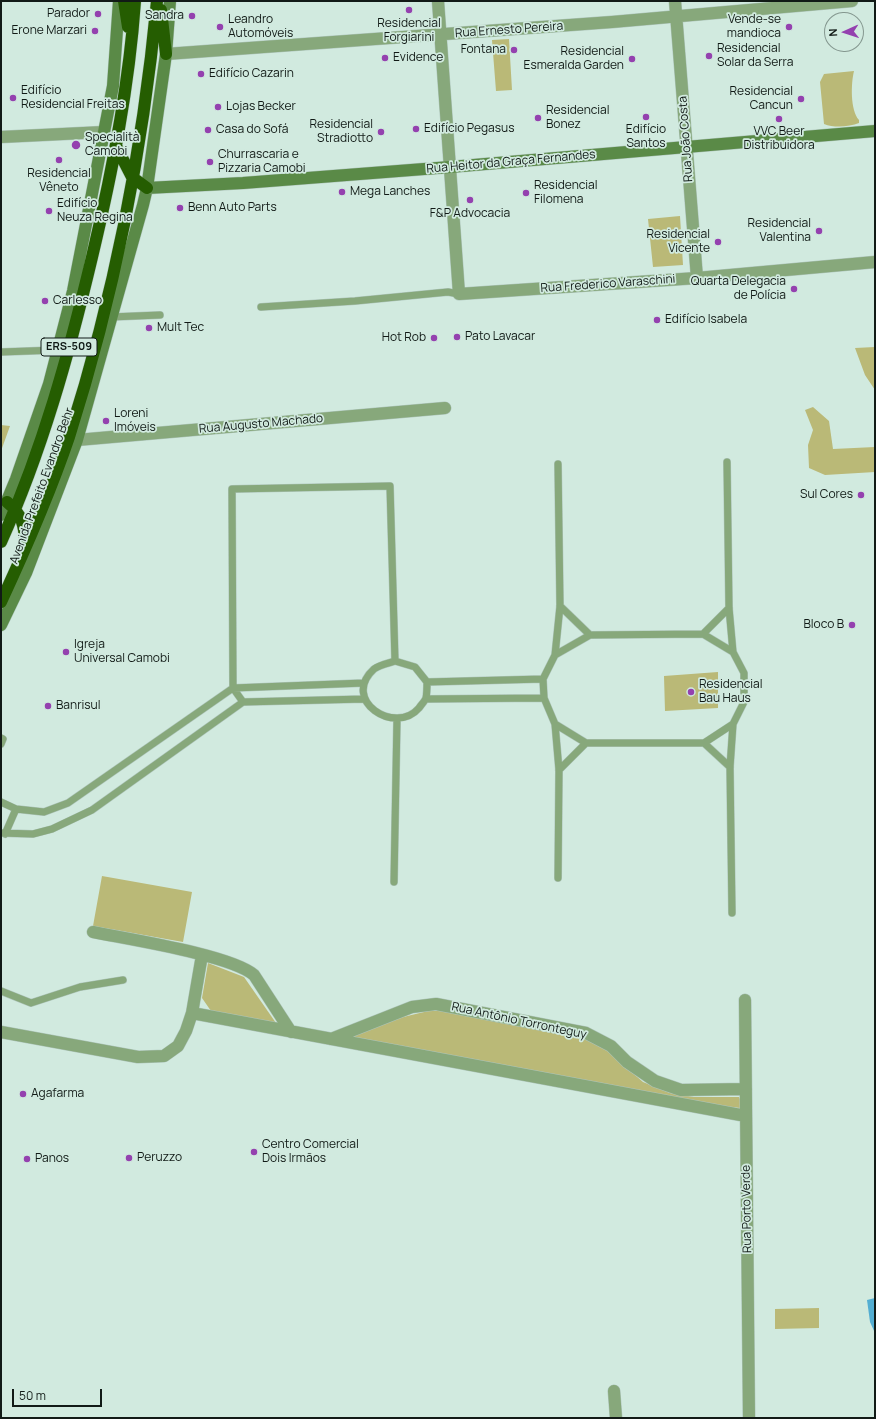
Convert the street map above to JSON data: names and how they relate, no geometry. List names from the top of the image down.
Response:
{
  "streets": {
    "highway": ["ERS-509", "Avenida Prefeito Evandro Behr"],
    "main road": ["Rua Heitor da Graça Fernandes"],
    "street": [
      "Rua Ernesto Pereira",
      "Rua João Costa",
      "Rua Frederico Varaschini",
      "Rua Augusto Machado",
      "Rua Antônio Torronteguy",
      "Rua Porto Verde"
    ]
  },
  "crossings": [
    ["Rua Ernesto Pereira", "Rua João Costa"],
    ["Rua Ernesto Pereira", "ERS-509"],
    ["Rua Ernesto Pereira", "Avenida Prefeito Evandro Behr"],
    ["Rua João Costa", "Rua Heitor da Graça Fernandes"],
    ["Rua João Costa", "Rua Frederico Varaschini"],
    ["Rua Heitor da Graça Fernandes", "Avenida Prefeito Evandro Behr"],
    ["ERS-509", "Avenida Prefeito Evandro Behr"],
    ["Rua Augusto Machado", "Avenida Prefeito Evandro Behr"],
    ["Rua Antônio Torronteguy", "Rua Porto Verde"]
  ],
  "places": [
    "Residencial Forgiarini",
    "Parador",
    "Sandra",
    "Leandro Automóveis",
    "Vende-se mandioca",
    "Erone Marzari",
    "Fontana",
    "Residencial Solar da Serra",
    "Evidence",
    "Residencial Esmeralda Garden",
    "Edifício Cazarin",
    "Edifício Residencial Freitas",
    "Residencial Cancun",
    "Lojas Becker",
    "Edifício Santos",
    "Residencial Bonez",
    "VVC Beer Distribuidora",
    "Edifício Pegasus",
    "Casa do Sofá",
    "Residencial Stradiotto",
    "Specialità Camobi",
    "Residencial Vêneto",
    "Churrascaria e Pizzaria Camobi",
    "Mega Lanches",
    "Residencial Filomena",
    "F&P Advocacia",
    "Benn Auto Parts",
    "Edifício Neuza Regina",
    "Residencial Valentina",
    "Residencial Vicente",
    "Quarta Delegacia de Polícia",
    "Carlesso",
    "Edifício Isabela",
    "Mult Tec",
    "Pato Lavacar",
    "Hot Rob",
    "Loreni Imóveis",
    "Sul Cores",
    "Bloco B",
    "Igreja Universal Camobi",
    "Residencial Bau Haus",
    "Banrisul",
    "Agafarma",
    "Centro Comercial Dois Irmãos",
    "Peruzzo",
    "Panos"
  ],
  "scale_bar": "50 m",
  "north": "left"
}
